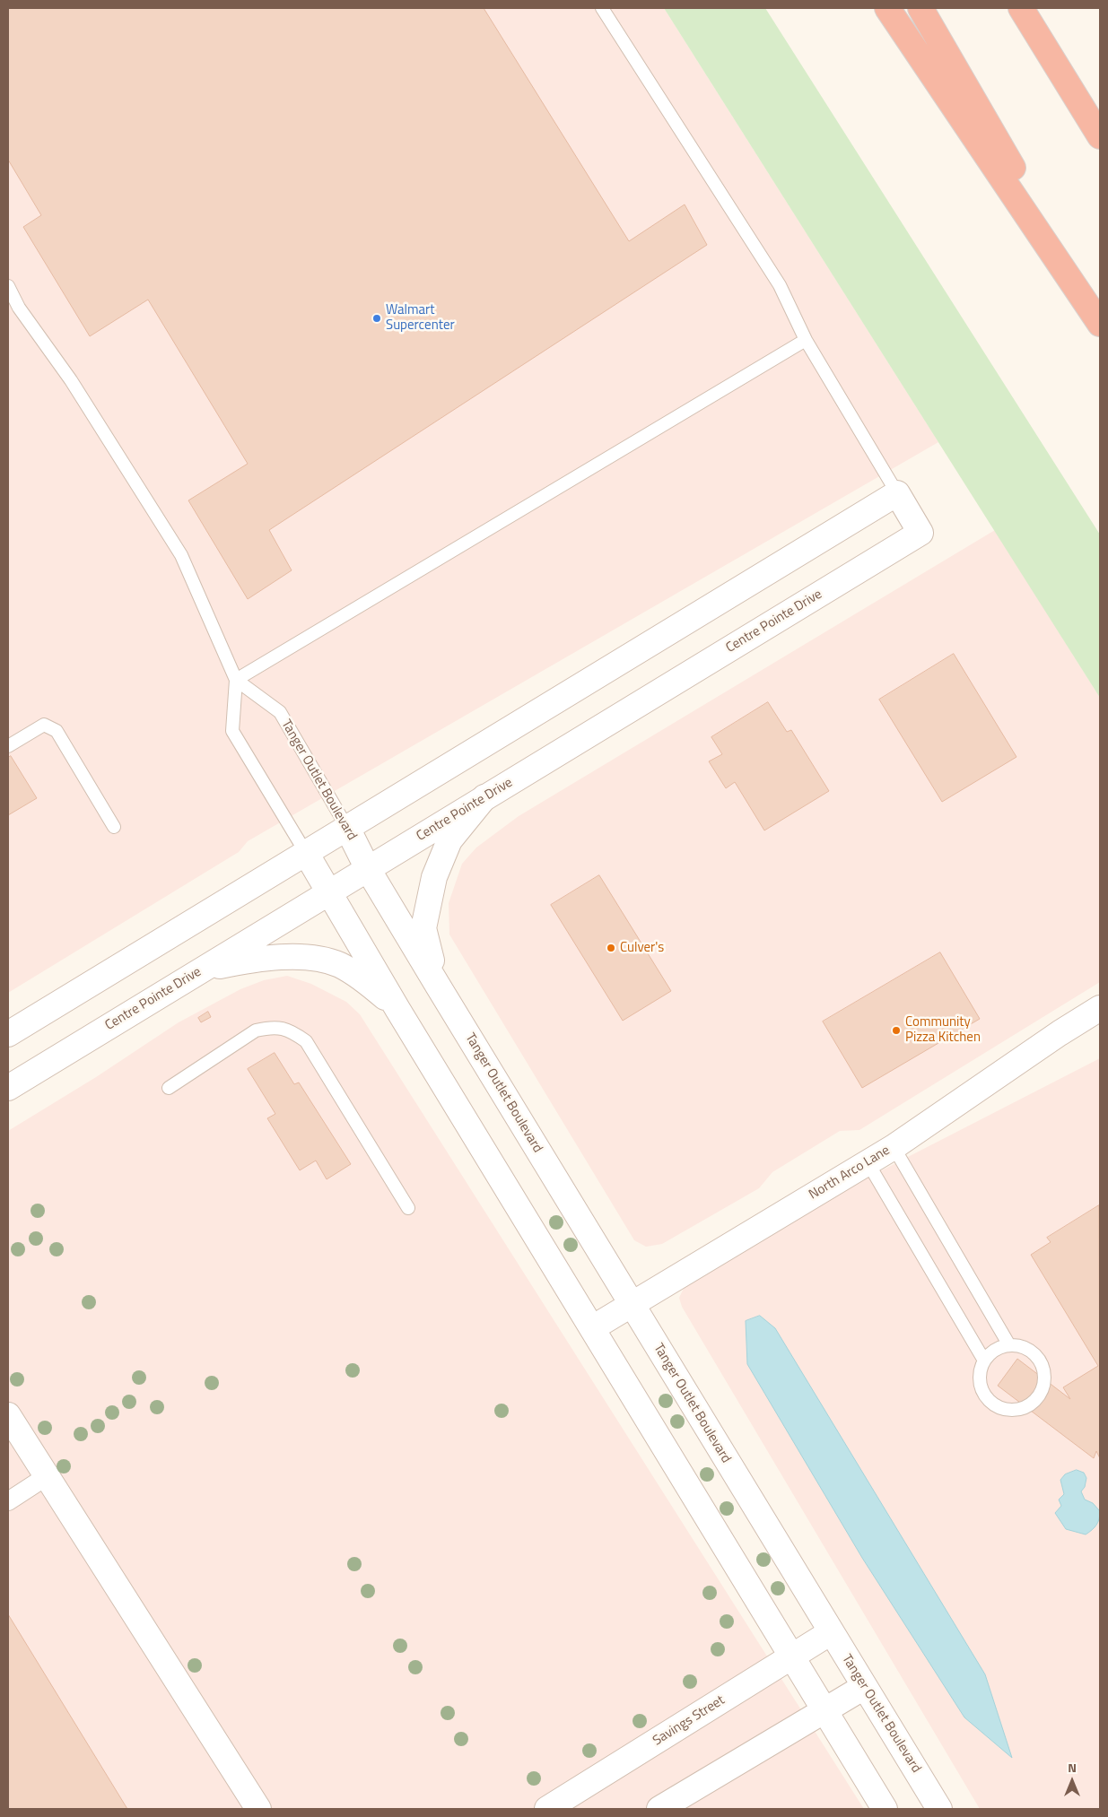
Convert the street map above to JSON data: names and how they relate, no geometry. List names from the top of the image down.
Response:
{
  "streets": {
    "street": [
      "Centre Pointe Drive",
      "Tanger Outlet Boulevard",
      "North Arco Lane",
      "Savings Street"
    ]
  },
  "crossings": [
    ["Centre Pointe Drive", "Tanger Outlet Boulevard"],
    ["Tanger Outlet Boulevard", "North Arco Lane"],
    ["Tanger Outlet Boulevard", "Savings Street"]
  ],
  "places": ["Walmart Supercenter", "Culver's", "Community Pizza Kitchen"],
  "north": "top"
}
